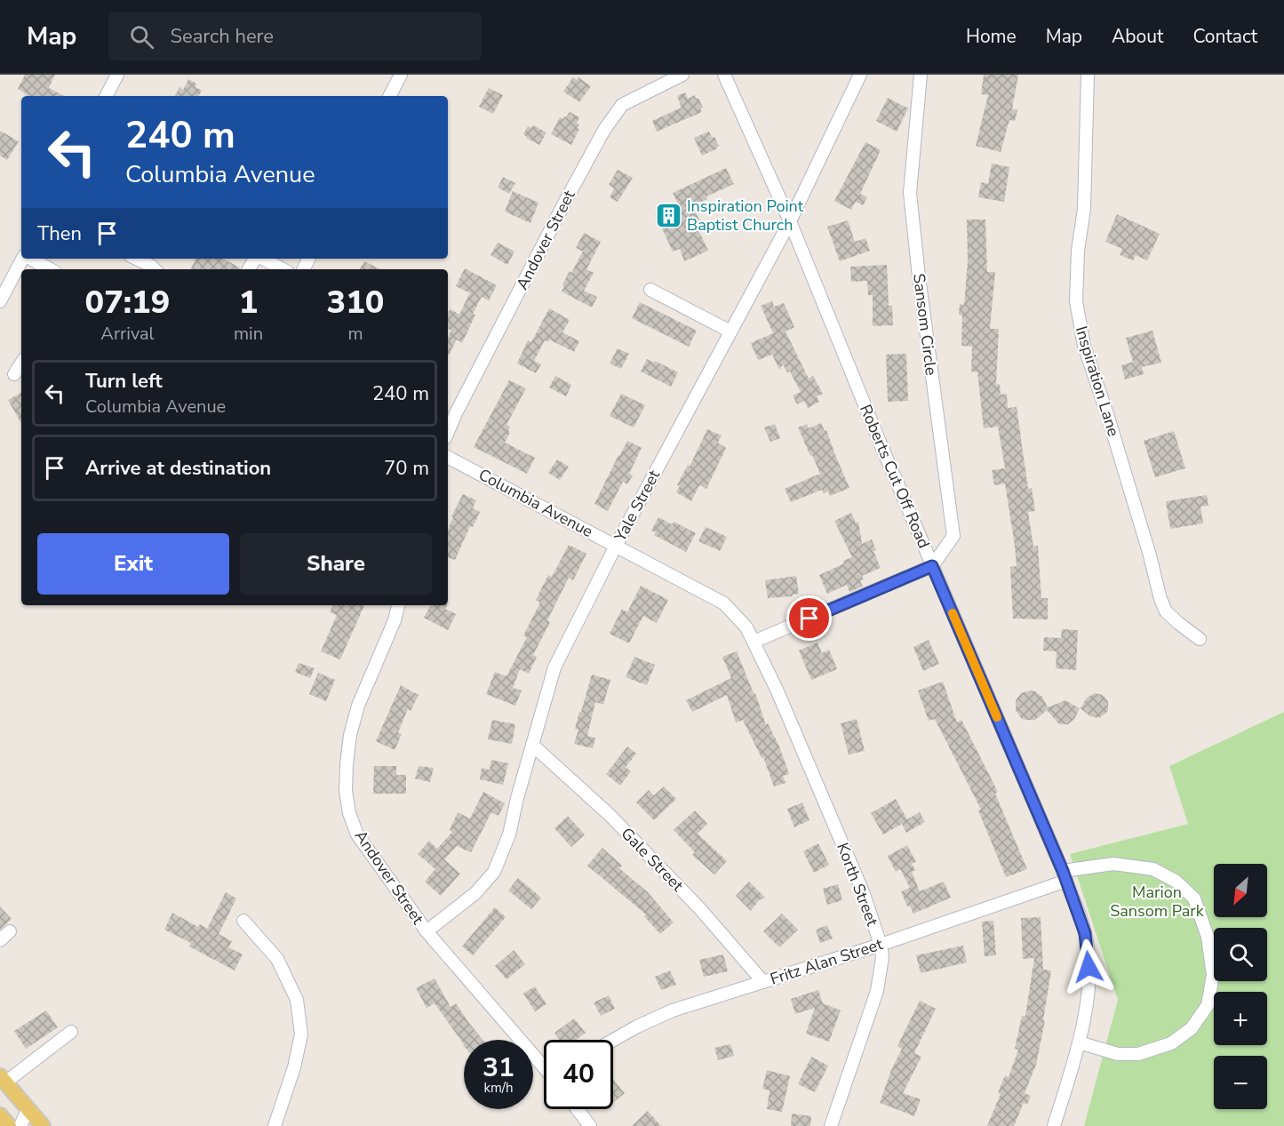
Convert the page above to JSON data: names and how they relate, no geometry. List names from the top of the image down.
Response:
{
  "streets": {
    "street": [
      "Andover Street",
      "Sansom Circle",
      "Inspiration Lane",
      "Roberts Cut Off Road",
      "Columbia Avenue",
      "Yale Street",
      "Gale Street",
      "Korth Street",
      "Fritz Alan Street"
    ]
  },
  "crossings": [
    ["Andover Street", "Yale Street"],
    ["Sansom Circle", "Roberts Cut Off Road"],
    ["Roberts Cut Off Road", "Yale Street"],
    ["Roberts Cut Off Road", "Fritz Alan Street"],
    ["Columbia Avenue", "Yale Street"],
    ["Columbia Avenue", "Korth Street"],
    ["Yale Street", "Gale Street"],
    ["Gale Street", "Fritz Alan Street"],
    ["Korth Street", "Fritz Alan Street"]
  ],
  "parks": ["Marion Sansom Park"],
  "places": {
    "building": ["Inspiration Point Baptist Church"]
  },
  "north": "bottom left",
  "page": {
    "header": "Map",
    "search": "Search here",
    "nav": [
      "Home",
      "Map",
      "About",
      "Contact"
    ],
    "turn": ["240 m", "Columbia Avenue"],
    "then": "Then",
    "eta": [
      "07:19",
      "Arrival",
      "1",
      "min",
      "310",
      "m"
    ],
    "list": [
      {
        "name": "Turn left",
        "note": "Columbia Avenue",
        "value": "240 m"
      },
      {
        "name": "Arrive at destination",
        "value": "70 m"
      }
    ],
    "buttons": ["Exit", "Share"],
    "map_buttons": ["+", "−"],
    "speed": "31 km/h",
    "limit": "40"
  }
}
